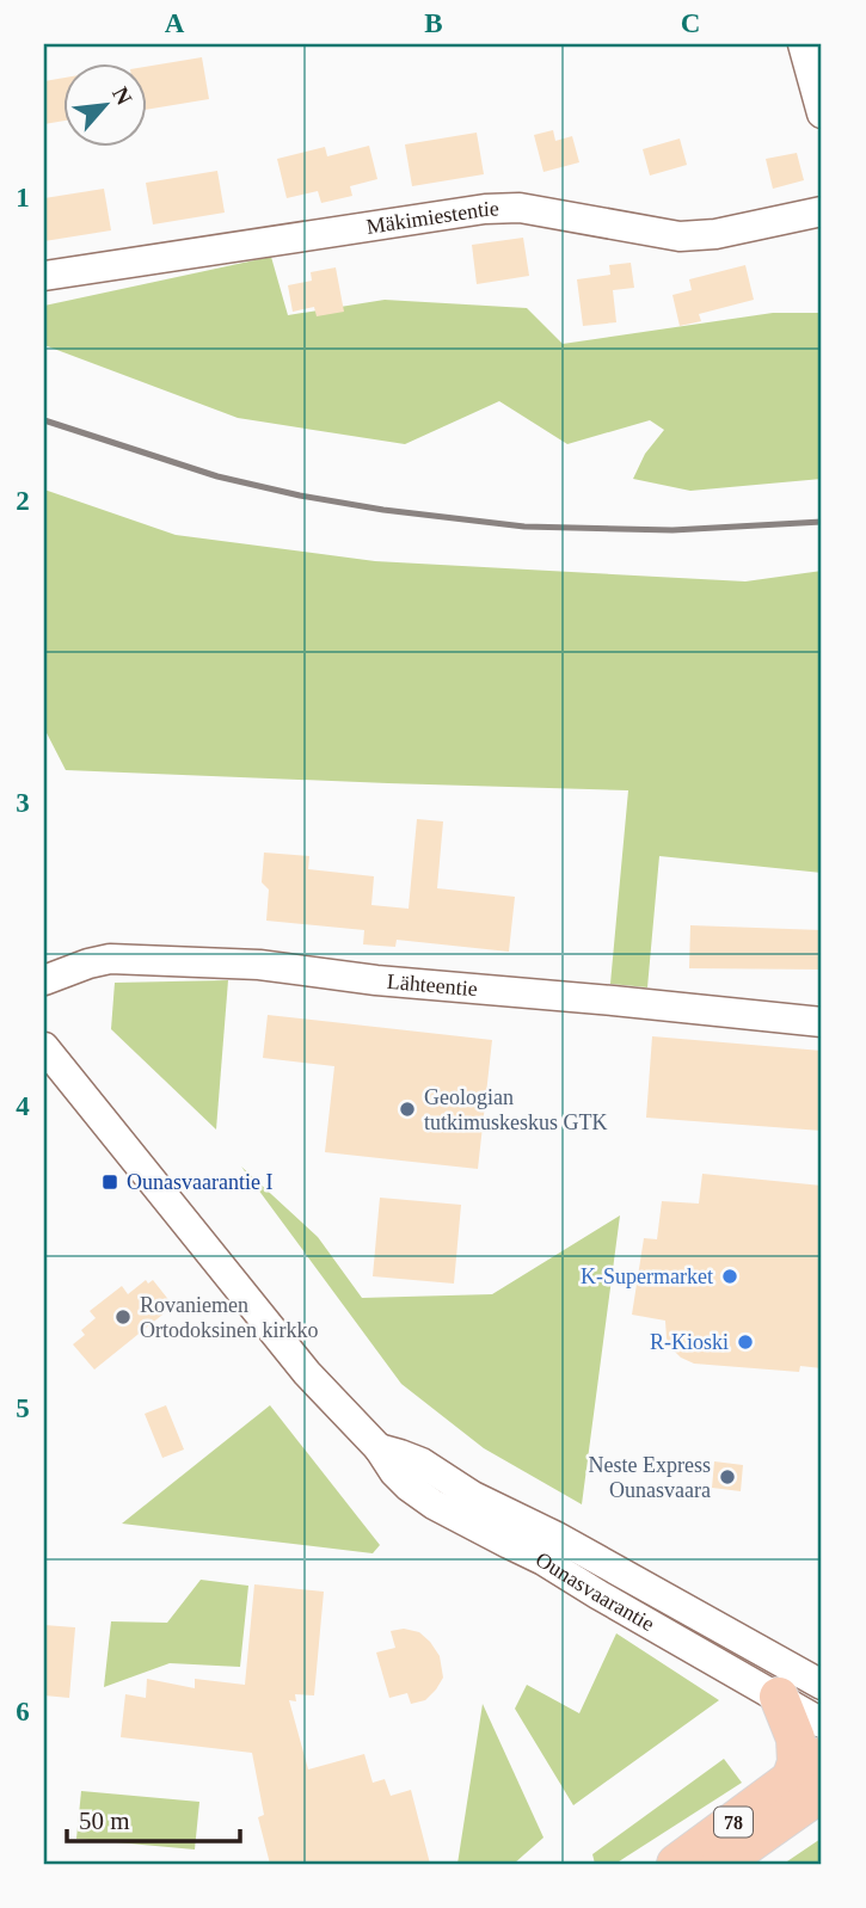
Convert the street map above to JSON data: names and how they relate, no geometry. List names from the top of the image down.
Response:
{
  "streets": {
    "main road": ["78"],
    "street": ["Mäkimiestentie", "Lähteentie", "Ounasvaarantie"]
  },
  "places": {
    "other": [
      "Geologian tutkimuskeskus GTK",
      "K-Supermarket",
      "Rovaniemen Ortodoksinen kirkko",
      "R-Kioski",
      "Neste Express Ounasvaara"
    ],
    "transit": ["Ounasvaarantie I"]
  },
  "scale_bar": "50 m",
  "north": "top right",
  "grid": {
    "columns": ["A", "B", "C"],
    "rows": [
      "1",
      "2",
      "3",
      "4",
      "5",
      "6"
    ]
  }
}
